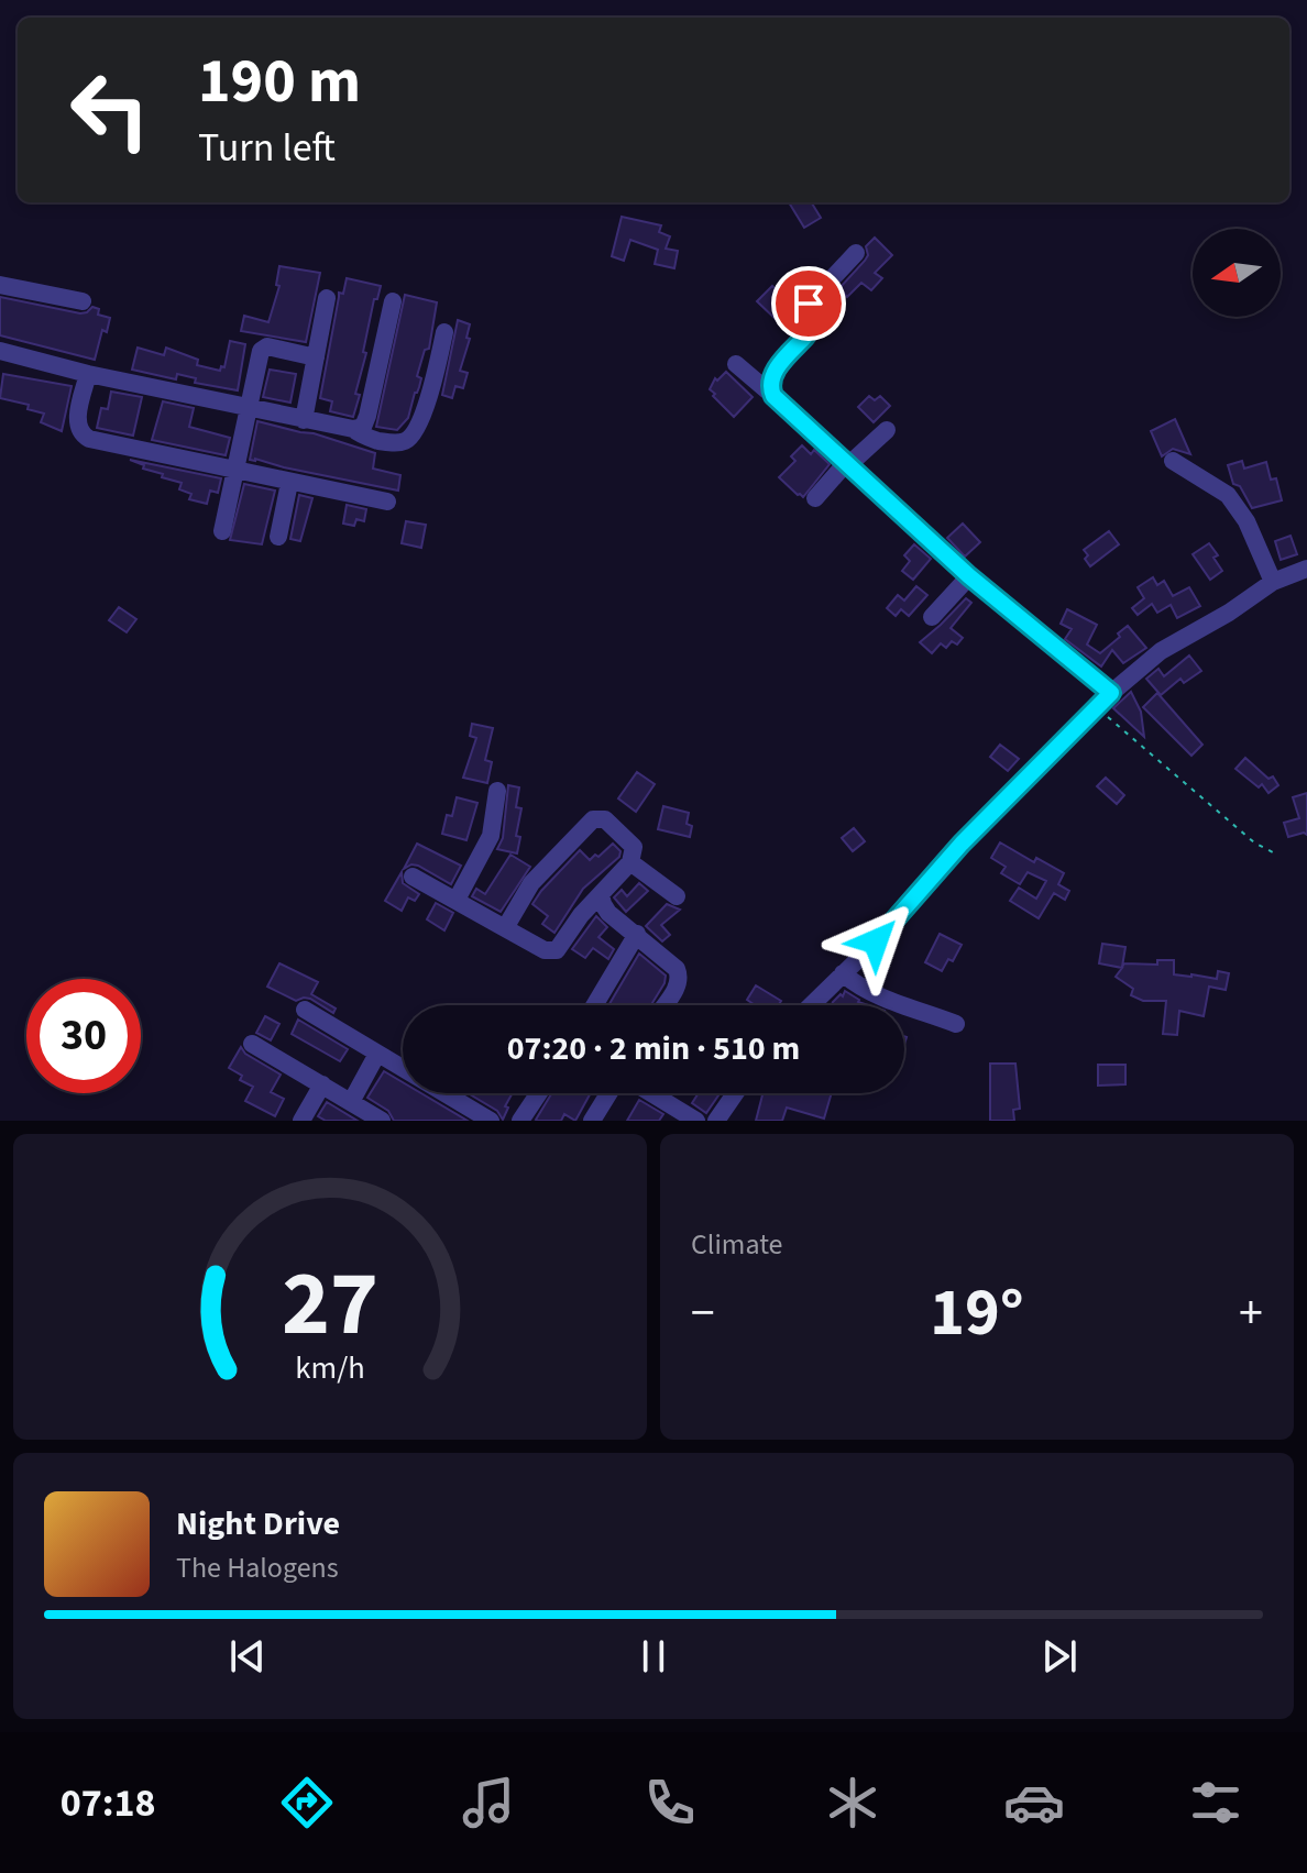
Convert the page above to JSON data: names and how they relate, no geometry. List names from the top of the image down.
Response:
{
  "north": "left",
  "page": {
    "turn": ["190 m", "Turn left"],
    "limit": "30",
    "trip": "07:20 · 2 min · 510 m",
    "tile": "Climate",
    "heat": ["−", "19°", "+"],
    "song": ["Night Drive", "The Halogens"],
    "tabs": "07:18",
    "gauge": ["27", "km/h"]
  }
}
